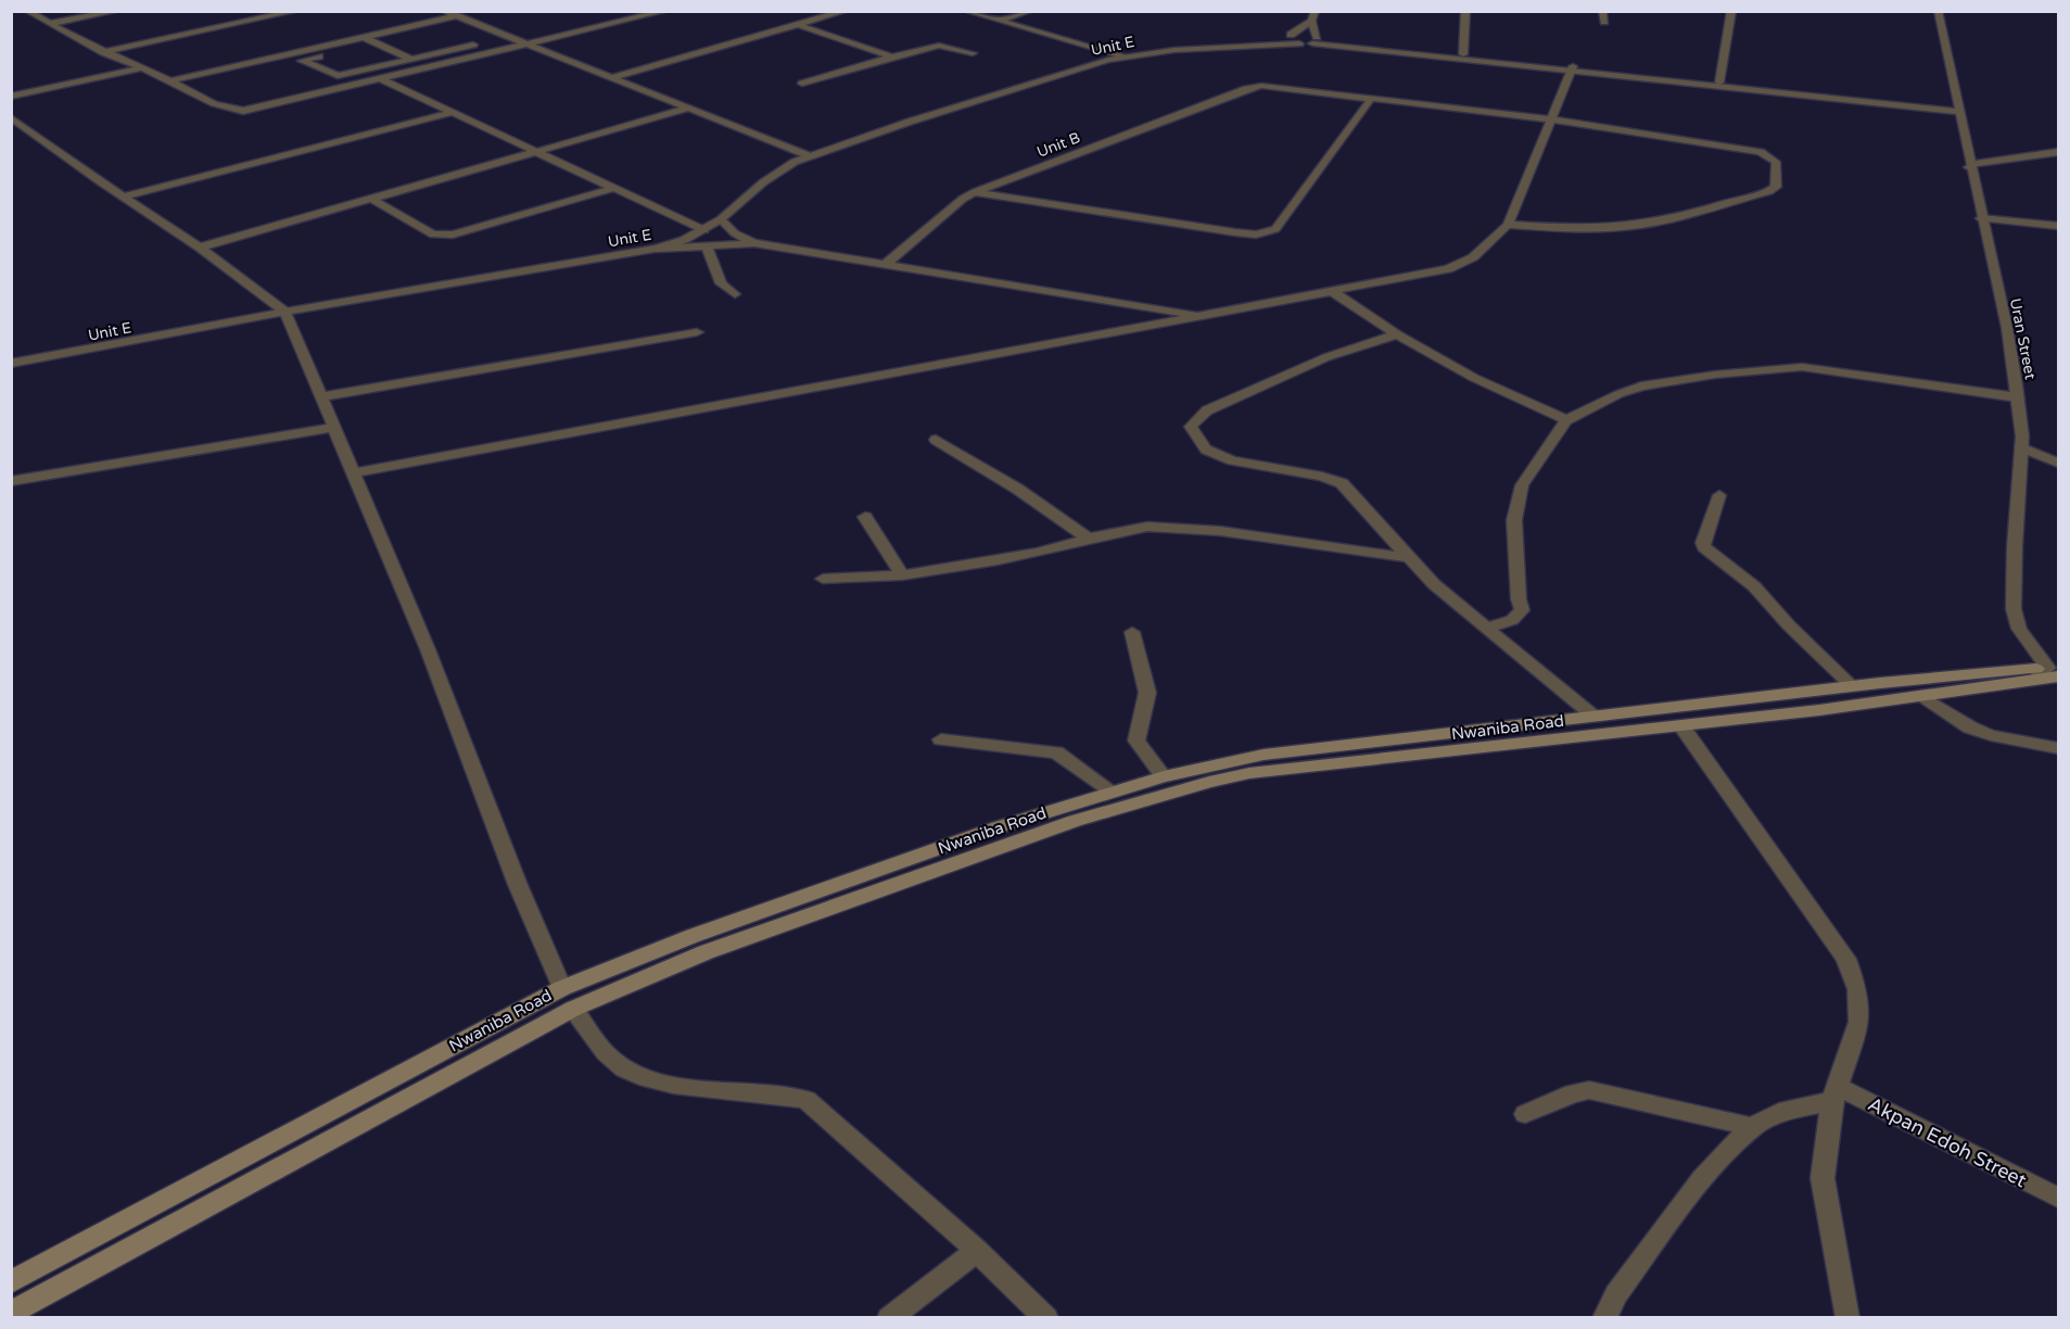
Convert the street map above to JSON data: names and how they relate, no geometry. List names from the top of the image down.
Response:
{
  "streets": {
    "main road": ["Nwaniba Road"],
    "street": [
      "Unit E",
      "Unit B",
      "Uran Street",
      "Akpan Edoh Street"
    ]
  },
  "crossings": [
    ["Uran Street", "Nwaniba Road"]
  ]
}
